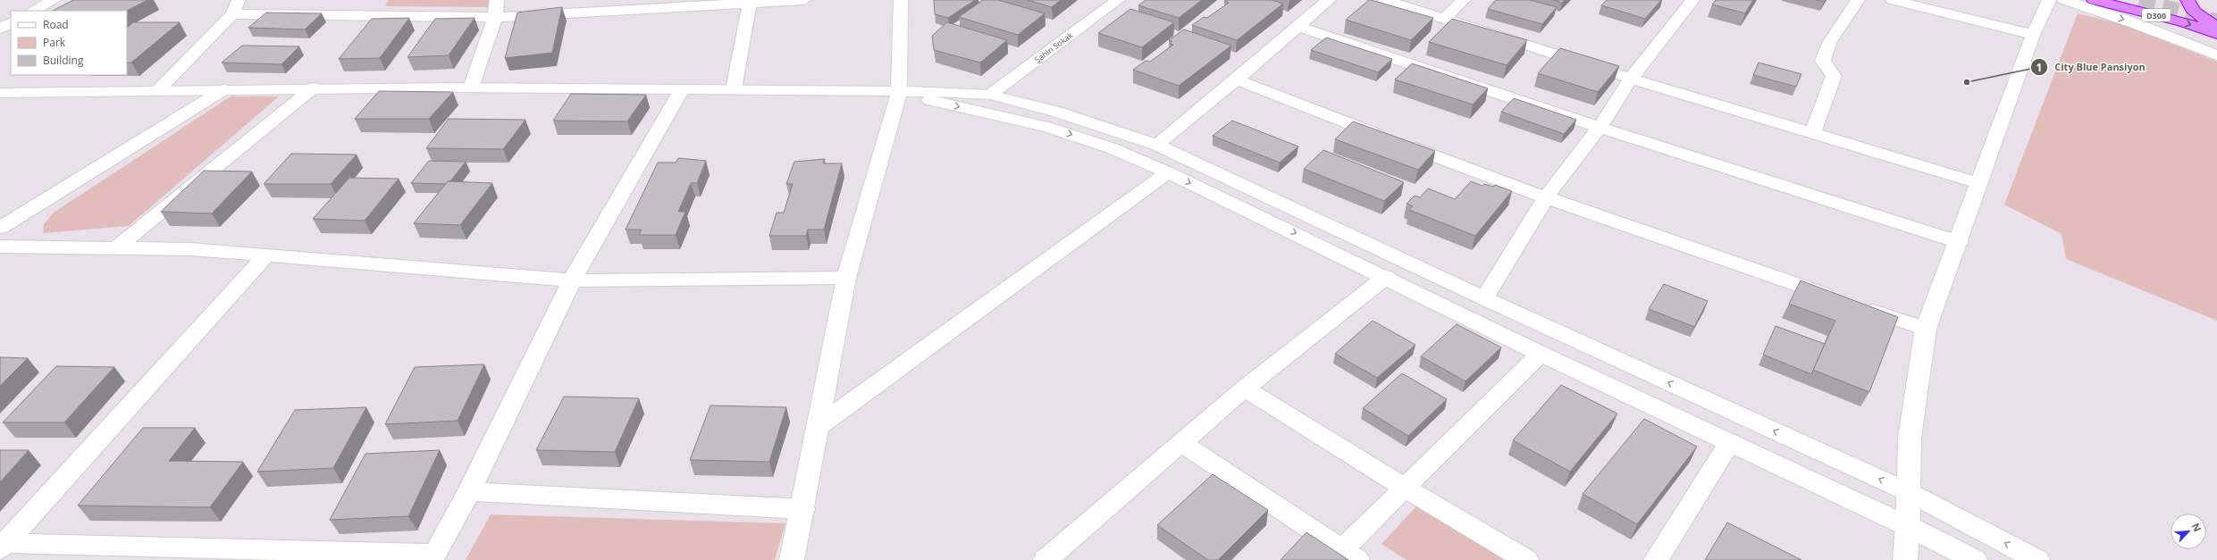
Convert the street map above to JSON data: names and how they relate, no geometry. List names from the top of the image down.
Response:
{
  "streets": {
    "highway": ["D300"],
    "street": ["Şahin Sokak"]
  },
  "places": ["City Blue Pansiyon"],
  "legend": ["Road", "Park", "Building"],
  "north": "top right"
}
